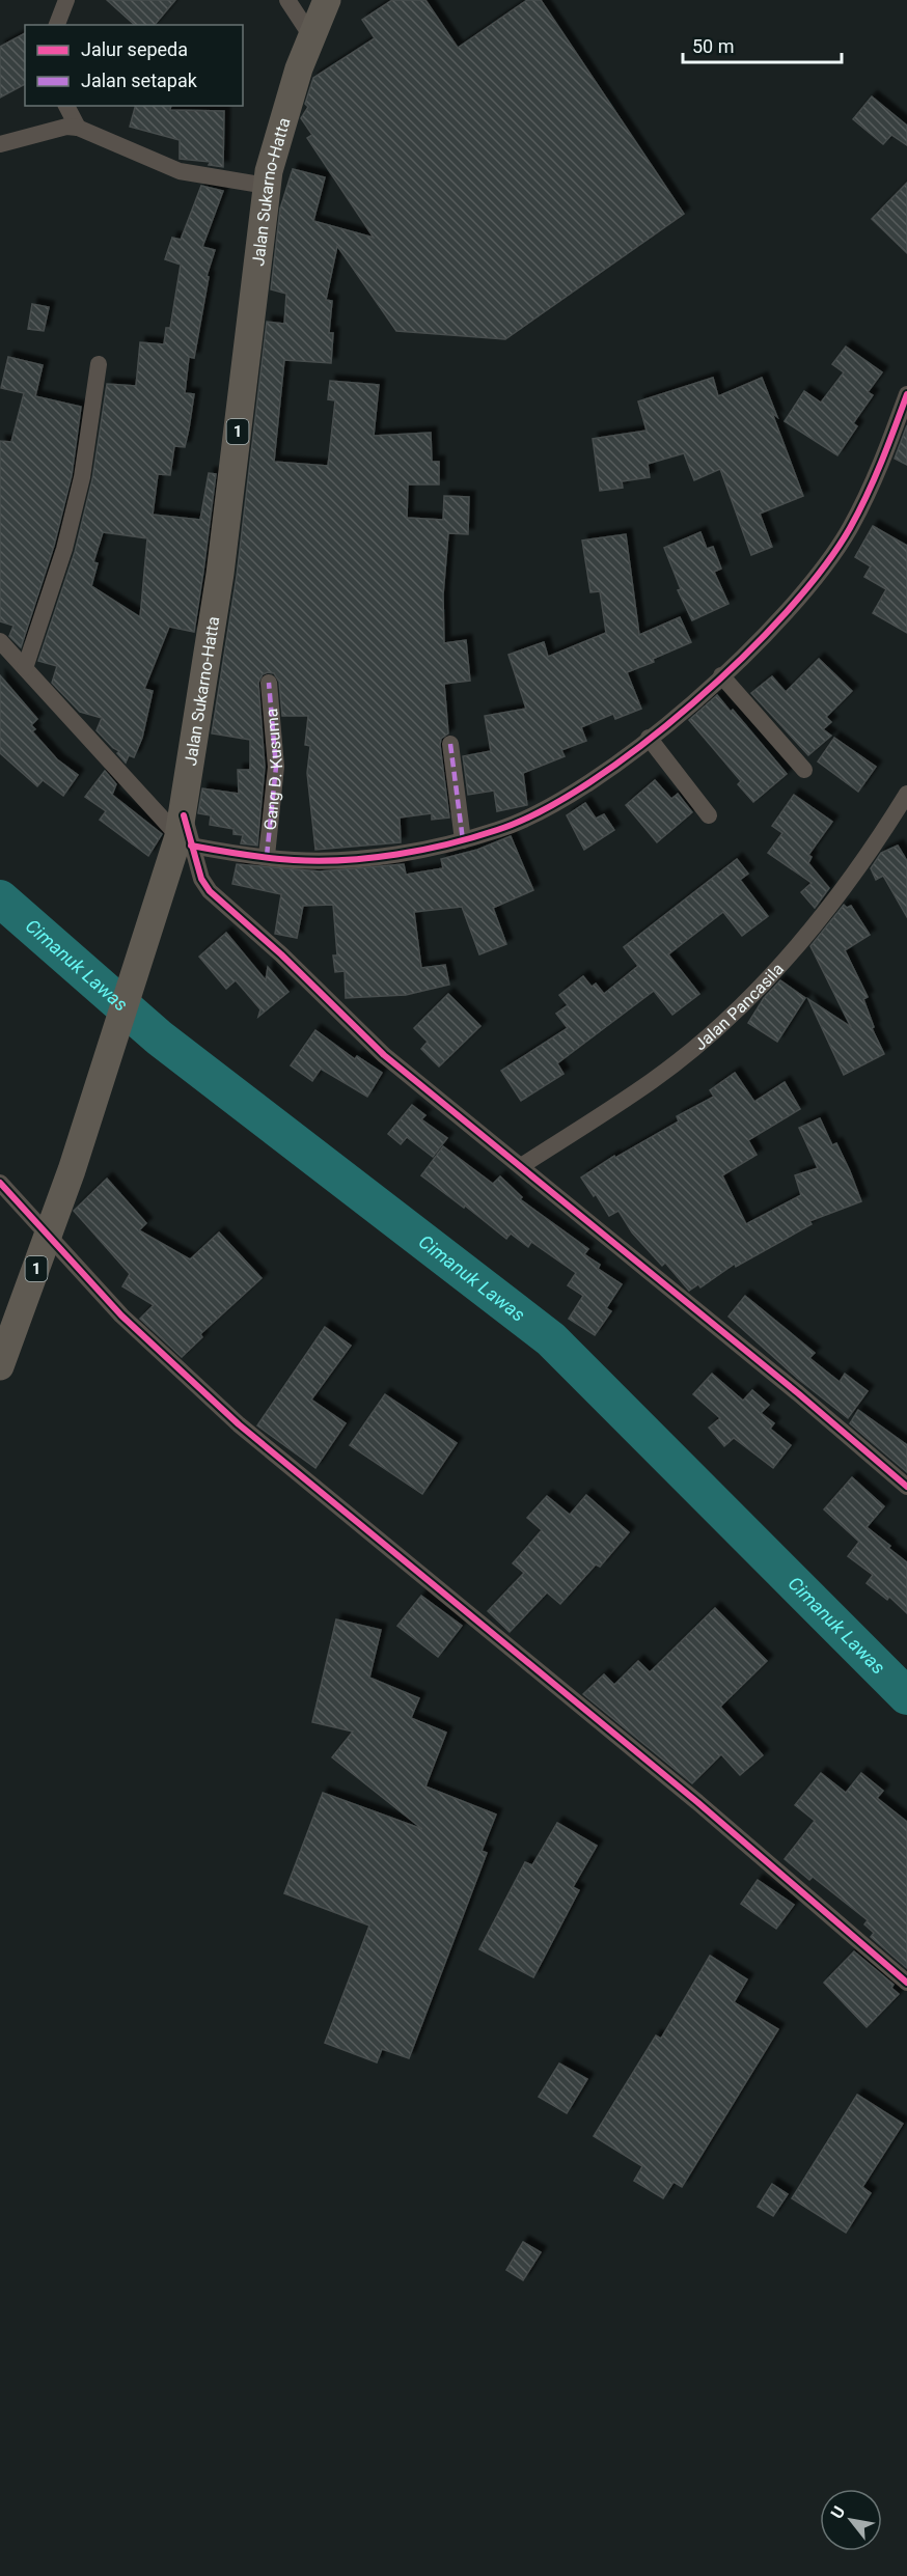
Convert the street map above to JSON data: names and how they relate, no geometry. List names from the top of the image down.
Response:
{
  "streets": {
    "highway": ["Jalan Sukarno-Hatta", "1"],
    "street": ["Gang D. Kusuma", "Jalan Pancasila"]
  },
  "water": ["Cimanuk Lawas"],
  "legend": ["Jalur sepeda", "Jalan setapak"],
  "scale_bar": "50 m",
  "north": "top left"
}
